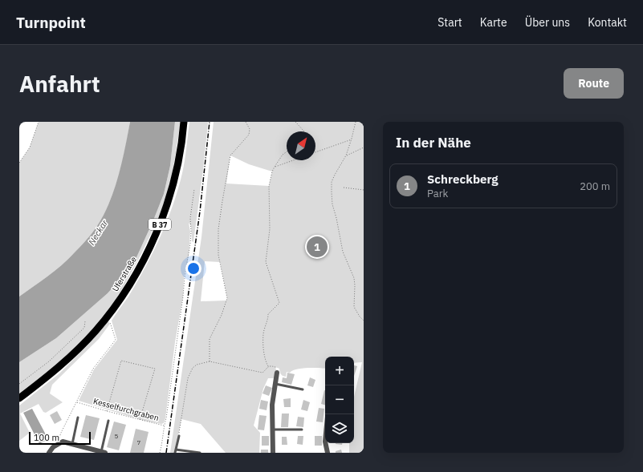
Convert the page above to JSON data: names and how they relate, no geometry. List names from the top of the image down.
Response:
{
  "streets": {
    "main road": ["B 37", "Uferstraße"],
    "path": ["Kesselfurchgraben"]
  },
  "water": ["Neckar"],
  "house_numbers": ["5", "7"],
  "scale_bar": "100 m",
  "north": "top right",
  "page": {
    "header": "Turnpoint",
    "nav": [
      "Start",
      "Karte",
      "Über uns",
      "Kontakt"
    ],
    "buttons": "Route",
    "title": "Anfahrt",
    "heading": "In der Nähe",
    "list": [
      {
        "mark": "1",
        "name": "Schreckberg",
        "note": "Park",
        "value": "200 m"
      }
    ],
    "pins": "1",
    "map_buttons": ["+", "−"],
    "scale": "100 m"
  }
}
